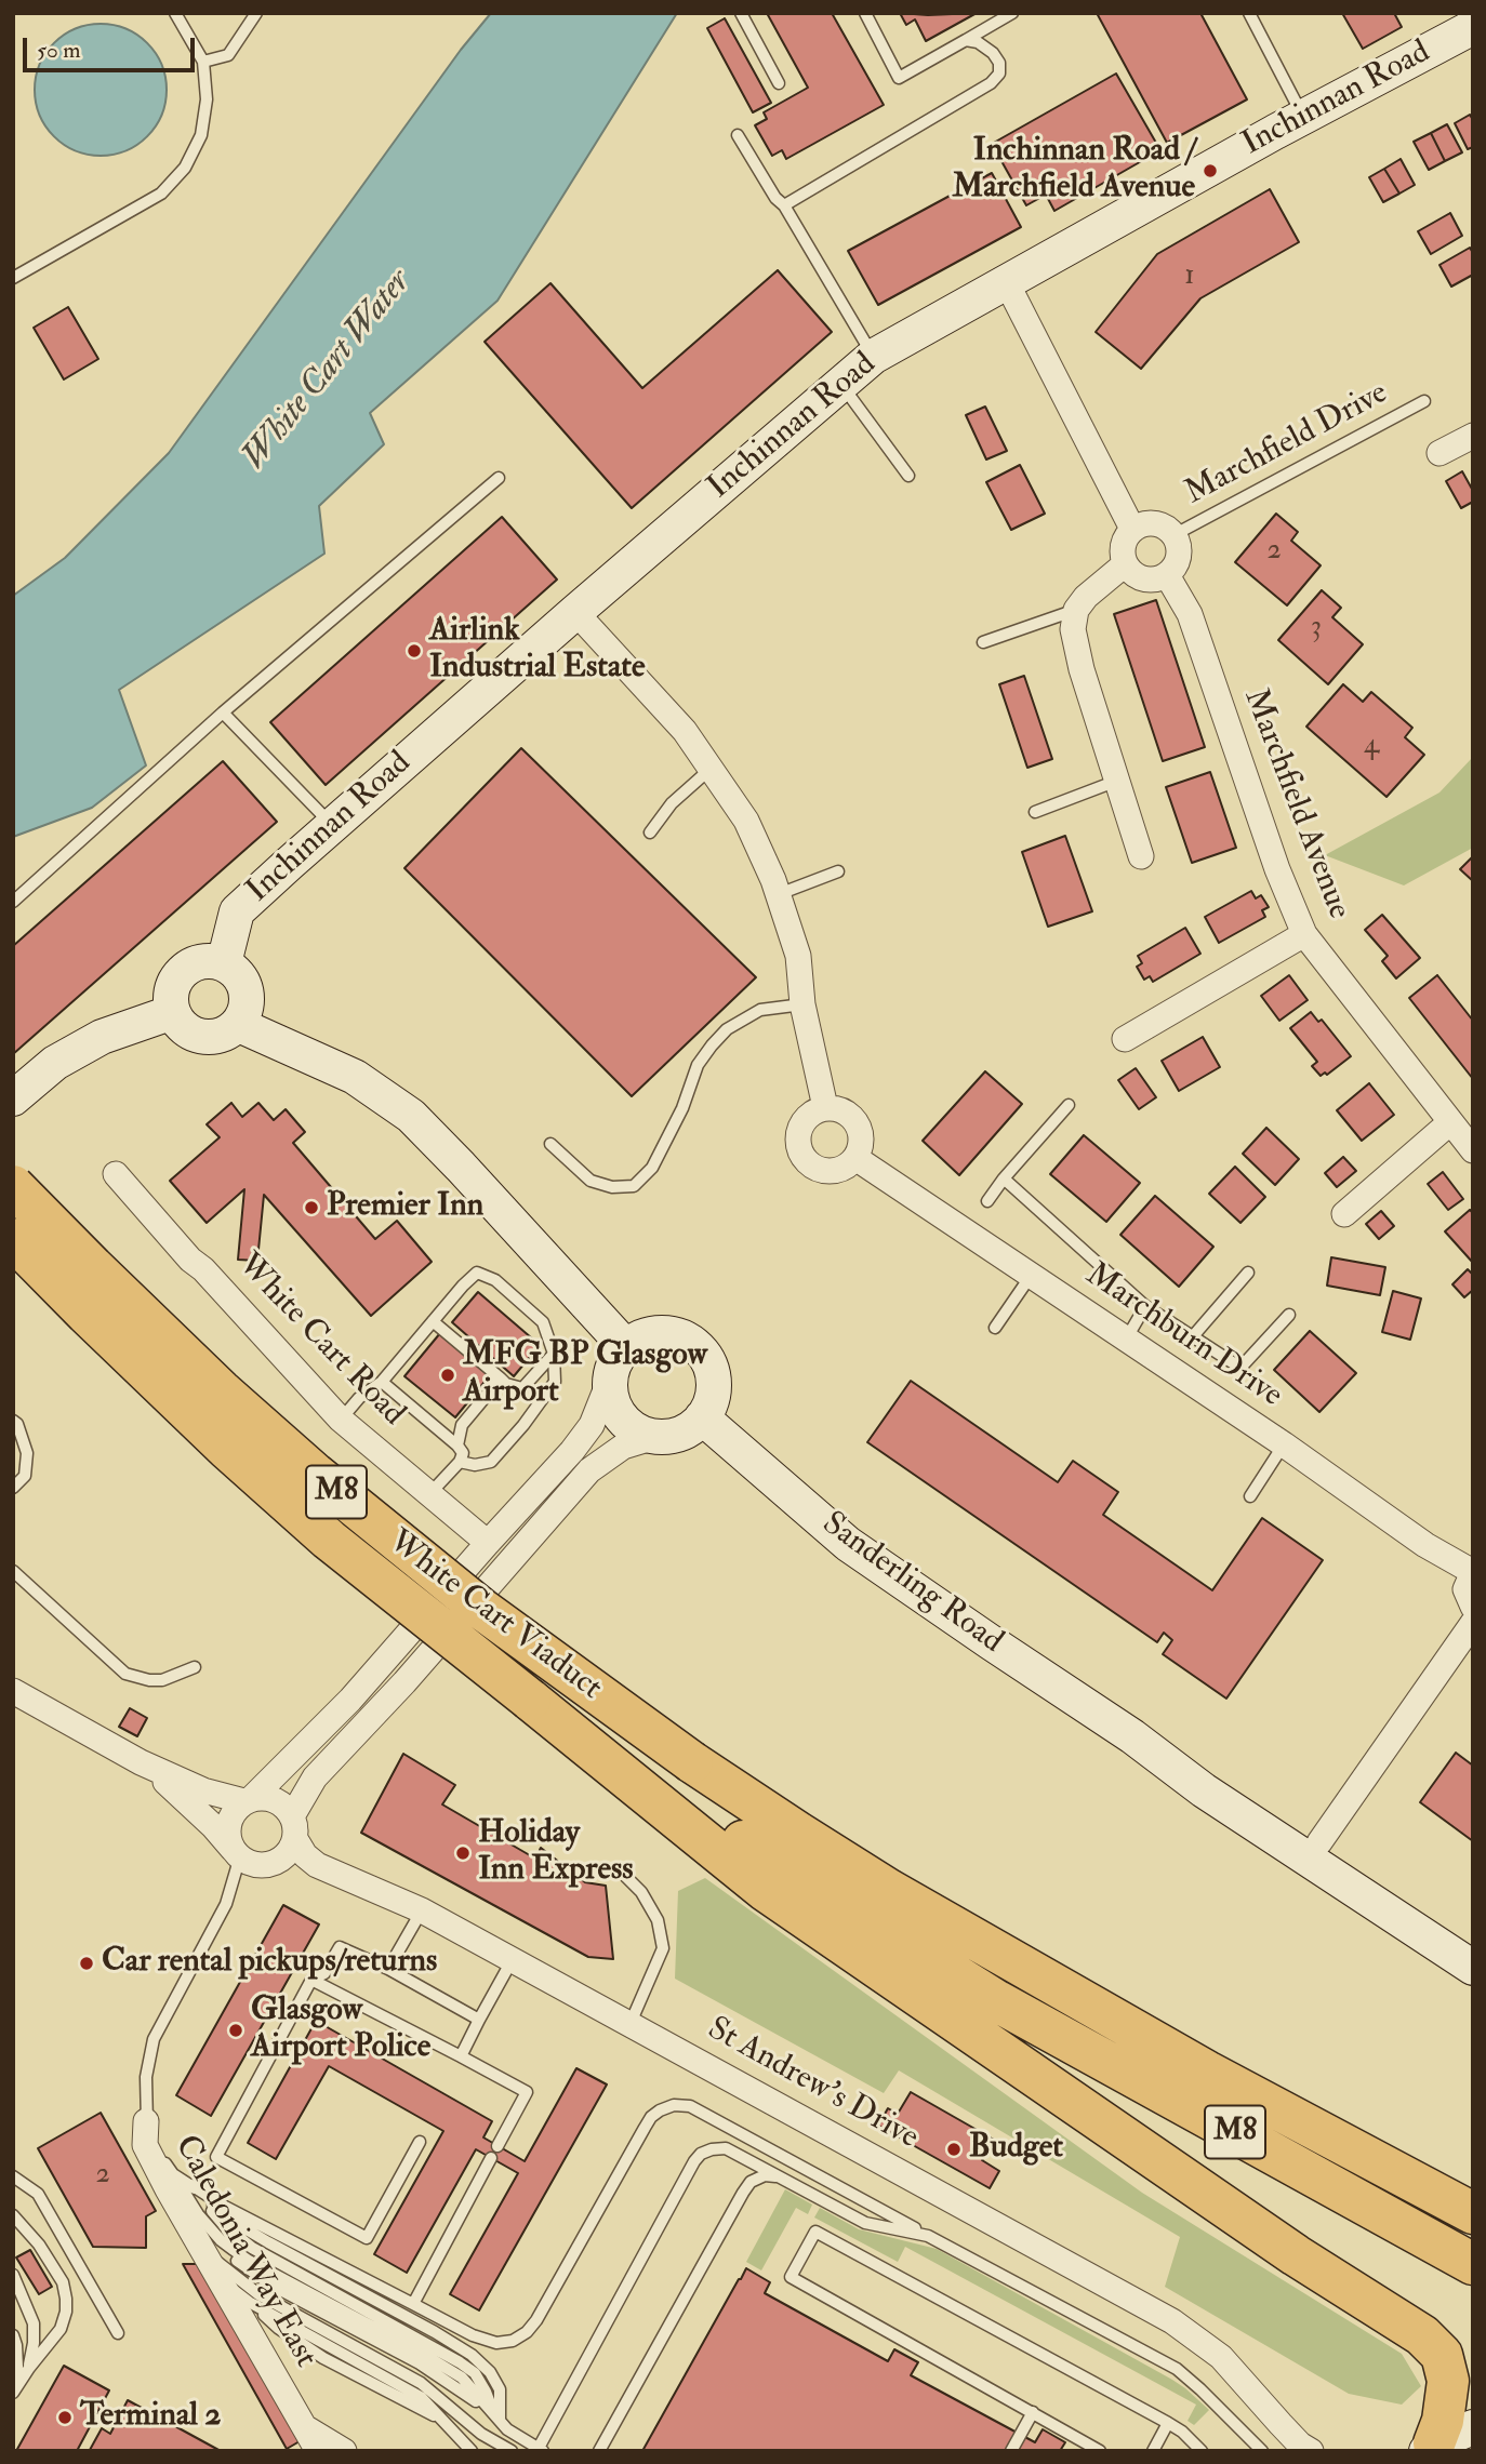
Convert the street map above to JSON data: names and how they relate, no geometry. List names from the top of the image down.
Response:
{
  "streets": {
    "highway": ["M8", "White Cart Viaduct"],
    "street": [
      "Inchinnan Road",
      "Marchfield Avenue",
      "Marchburn Drive",
      "White Cart Road",
      "Sanderling Road",
      "St Andrew's Drive",
      "Caledonia Way East"
    ],
    "lane": ["Marchfield Drive"]
  },
  "crossings": [
    ["Marchfield Drive", "Marchfield Avenue"],
    ["M8", "White Cart Viaduct"],
    ["St Andrew's Drive", "Caledonia Way East"]
  ],
  "water": ["White Cart Water"],
  "places": [
    "Inchinnan Road / Marchfield Avenue",
    "Airlink Industrial Estate",
    "Premier Inn",
    "MFG BP Glasgow Airport",
    "Holiday Inn Express",
    "Car rental pickups/returns",
    "Glasgow Airport Police",
    "Budget",
    "Terminal 2"
  ],
  "house_numbers": [
    "1",
    "2",
    "3",
    "4",
    "2"
  ],
  "scale_bar": "50 m"
}
